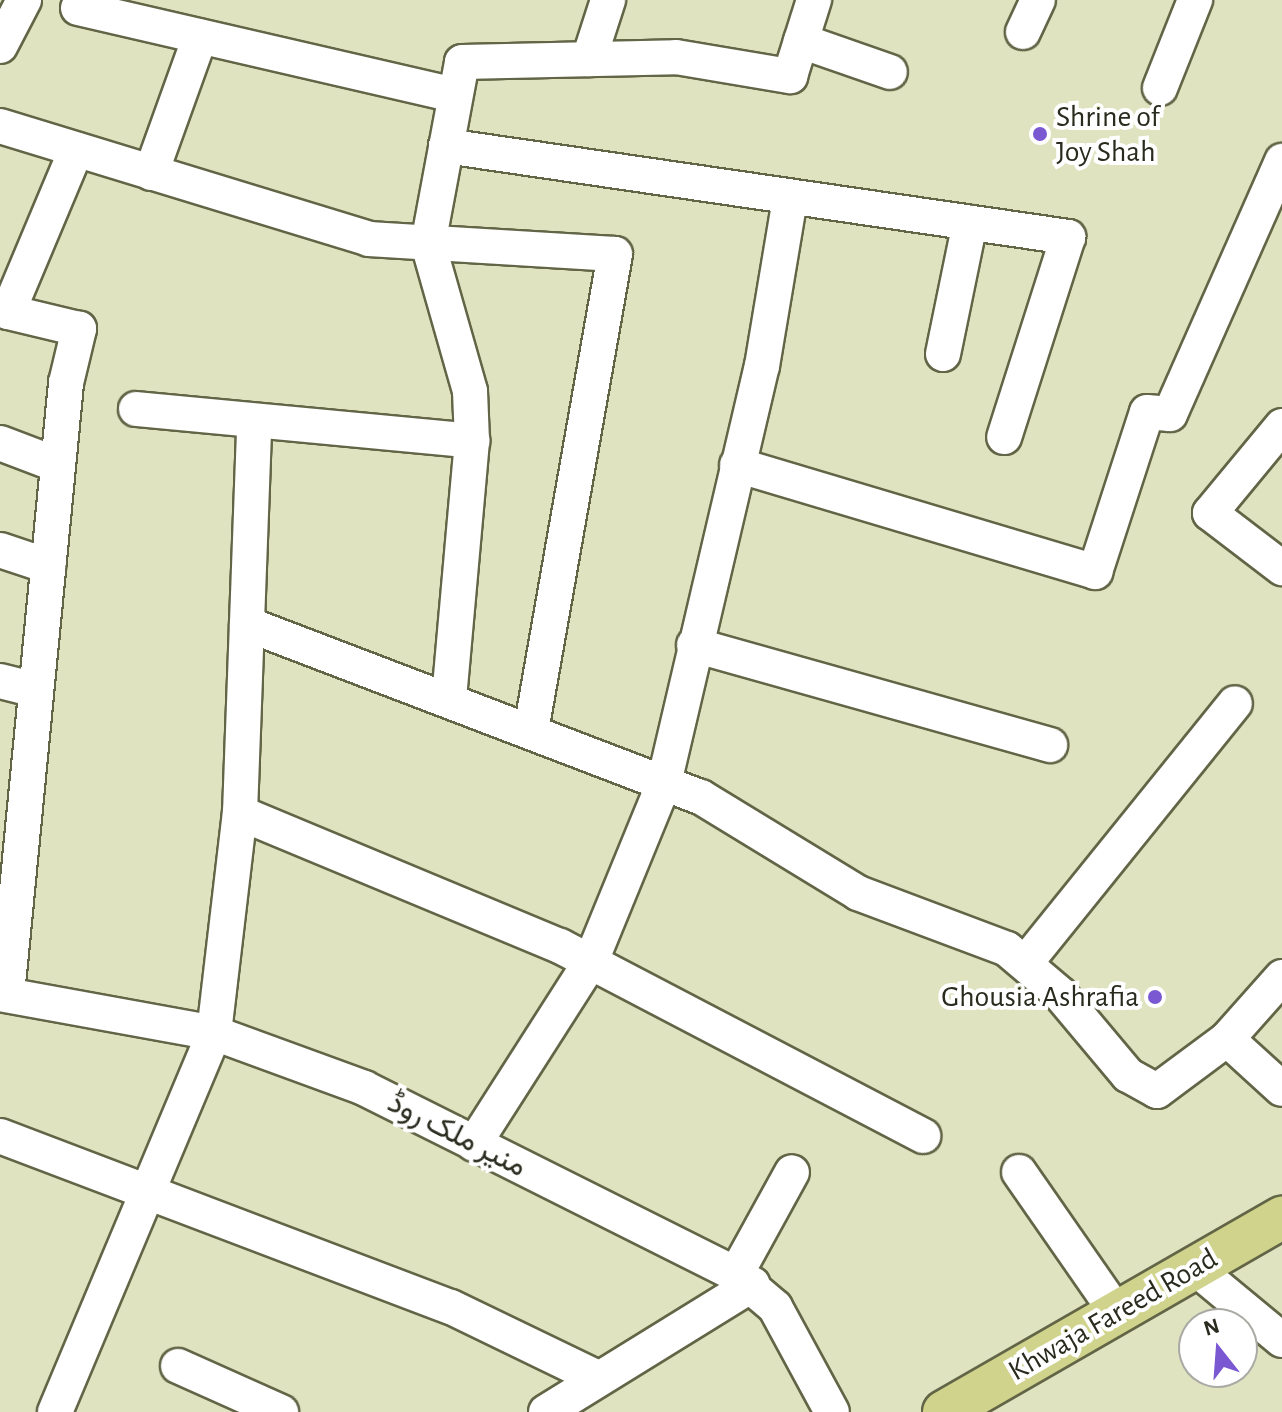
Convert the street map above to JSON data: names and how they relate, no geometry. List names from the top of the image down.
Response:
{
  "streets": {
    "main road": ["Khwaja Fareed Road"],
    "street": ["منیر ملک روڈ"]
  },
  "places": ["Shrine of Joy Shah", "Ghousia Ashrafia"],
  "north": "top"
}
